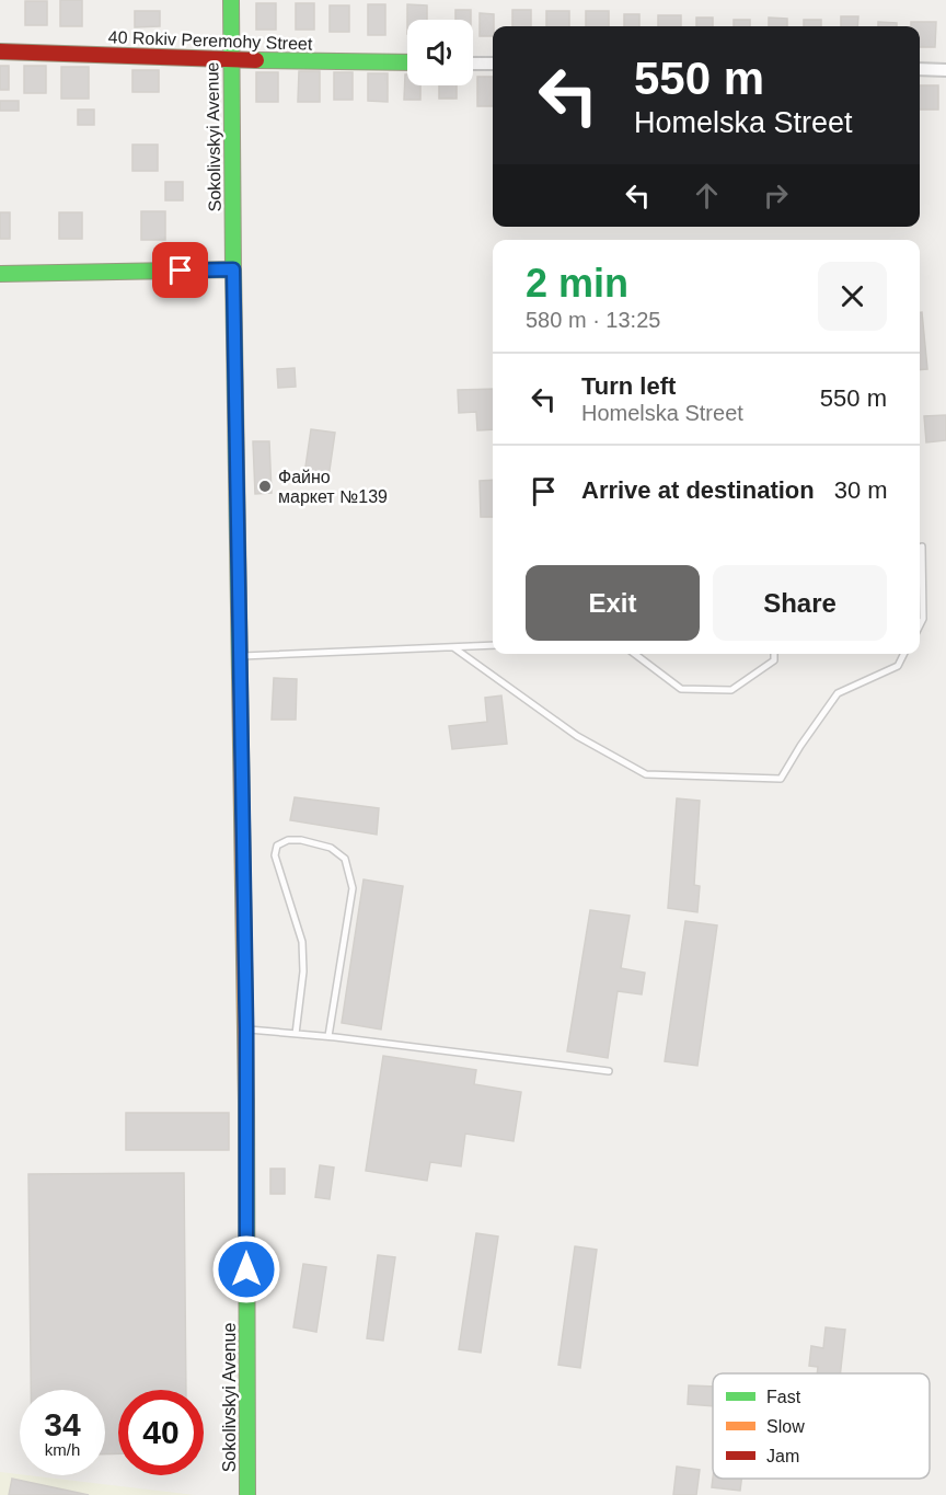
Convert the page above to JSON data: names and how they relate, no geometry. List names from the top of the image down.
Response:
{
  "streets": {
    "street": ["40 Rokiv Peremohy Street", "Sokolivskyi Avenue"]
  },
  "crossings": [
    ["40 Rokiv Peremohy Street", "Sokolivskyi Avenue"]
  ],
  "places": ["Файно маркет №139"],
  "legend": ["Fast", "Slow", "Jam"],
  "page": {
    "turn": ["550 m", "Homelska Street"],
    "heading": ["2 min", "580 m · 13:25"],
    "list": [
      {
        "name": "Turn left",
        "note": "Homelska Street",
        "value": "550 m"
      },
      {
        "name": "Arrive at destination",
        "value": "30 m"
      }
    ],
    "buttons": ["Exit", "Share"],
    "speed": "34 km/h",
    "limit": "40"
  }
}
